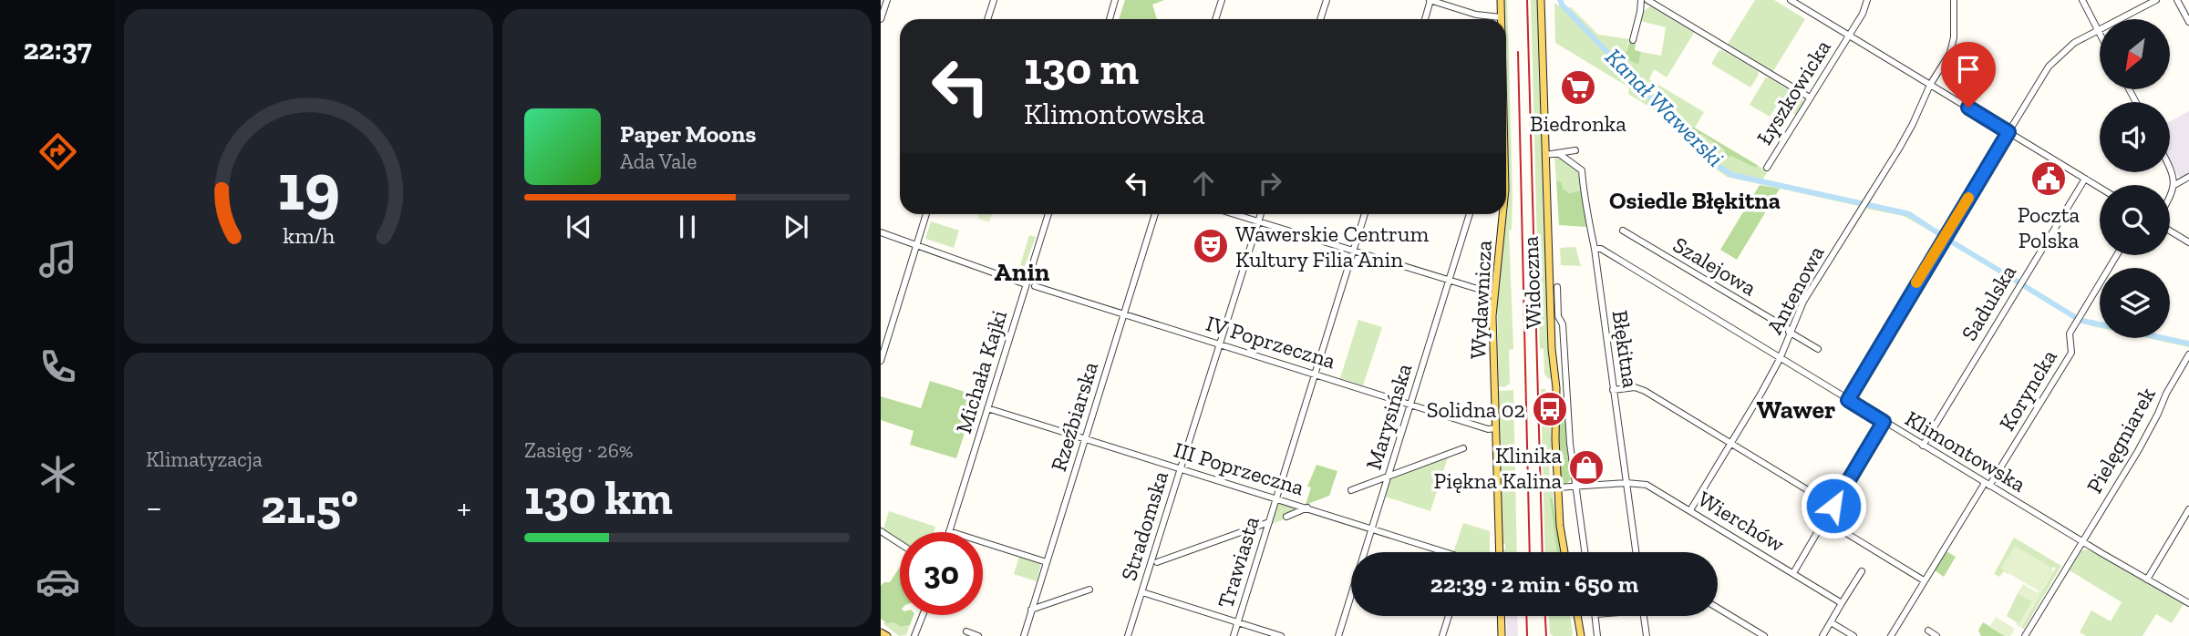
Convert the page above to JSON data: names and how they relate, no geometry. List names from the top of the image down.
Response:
{
  "streets": {
    "main road": ["Widoczna", "Wydawnicza"],
    "street": [
      "Łyszkowicka",
      "Szalejowa",
      "Antenowa",
      "Sadulska",
      "IV Poprzeczna",
      "Błękitna",
      "Michała Kajki",
      "Koryncka",
      "Rzeźbiarska",
      "Marysińska",
      "Pielęgniarek",
      "Klimontowska",
      "III Poprzeczna",
      "Wierchów",
      "Stradomska",
      "Trawiasta"
    ]
  },
  "crossings": [
    ["Szalejowa", "Antenowa"],
    ["Widoczna", "Wierchów"],
    ["Antenowa", "Klimontowska"],
    ["Antenowa", "Wierchów"],
    ["Wydawnicza", "IV Poprzeczna"],
    ["Sadulska", "Klimontowska"],
    ["IV Poprzeczna", "Rzeźbiarska"],
    ["IV Poprzeczna", "Marysińska"],
    ["IV Poprzeczna", "Stradomska"],
    ["IV Poprzeczna", "Trawiasta"],
    ["Błękitna", "Klimontowska"],
    ["Błękitna", "Wierchów"],
    ["Michała Kajki", "III Poprzeczna"],
    ["Koryncka", "Klimontowska"],
    ["Rzeźbiarska", "III Poprzeczna"],
    ["Marysińska", "III Poprzeczna"],
    ["Pielęgniarek", "Klimontowska"],
    ["III Poprzeczna", "Stradomska"],
    ["III Poprzeczna", "Trawiasta"]
  ],
  "districts": ["Osiedle Błękitna", "Anin", "Wawer"],
  "water": ["Kanał Wawerski"],
  "places": {
    "supermarket": ["Biedronka"],
    "public building": ["Poczta Polska"],
    "theatre": ["Wawerskie Centrum Kultury Filia Anin"],
    "bus stop": ["Solidna 02"],
    "shop": ["Klinika Piękna Kalina"]
  },
  "north": "bottom left",
  "page": {
    "tabs": "22:37",
    "turn": ["130 m", "Klimontowska"],
    "song": ["Paper Moons", "Ada Vale"],
    "tile": [
      "Klimatyzacja",
      ["Zasięg · 26%", "130 km"]
    ],
    "heat": ["−", "21.5°", "+"],
    "limit": "30",
    "trip": "22:39 · 2 min · 650 m",
    "gauge": ["19", "km/h"]
  }
}
